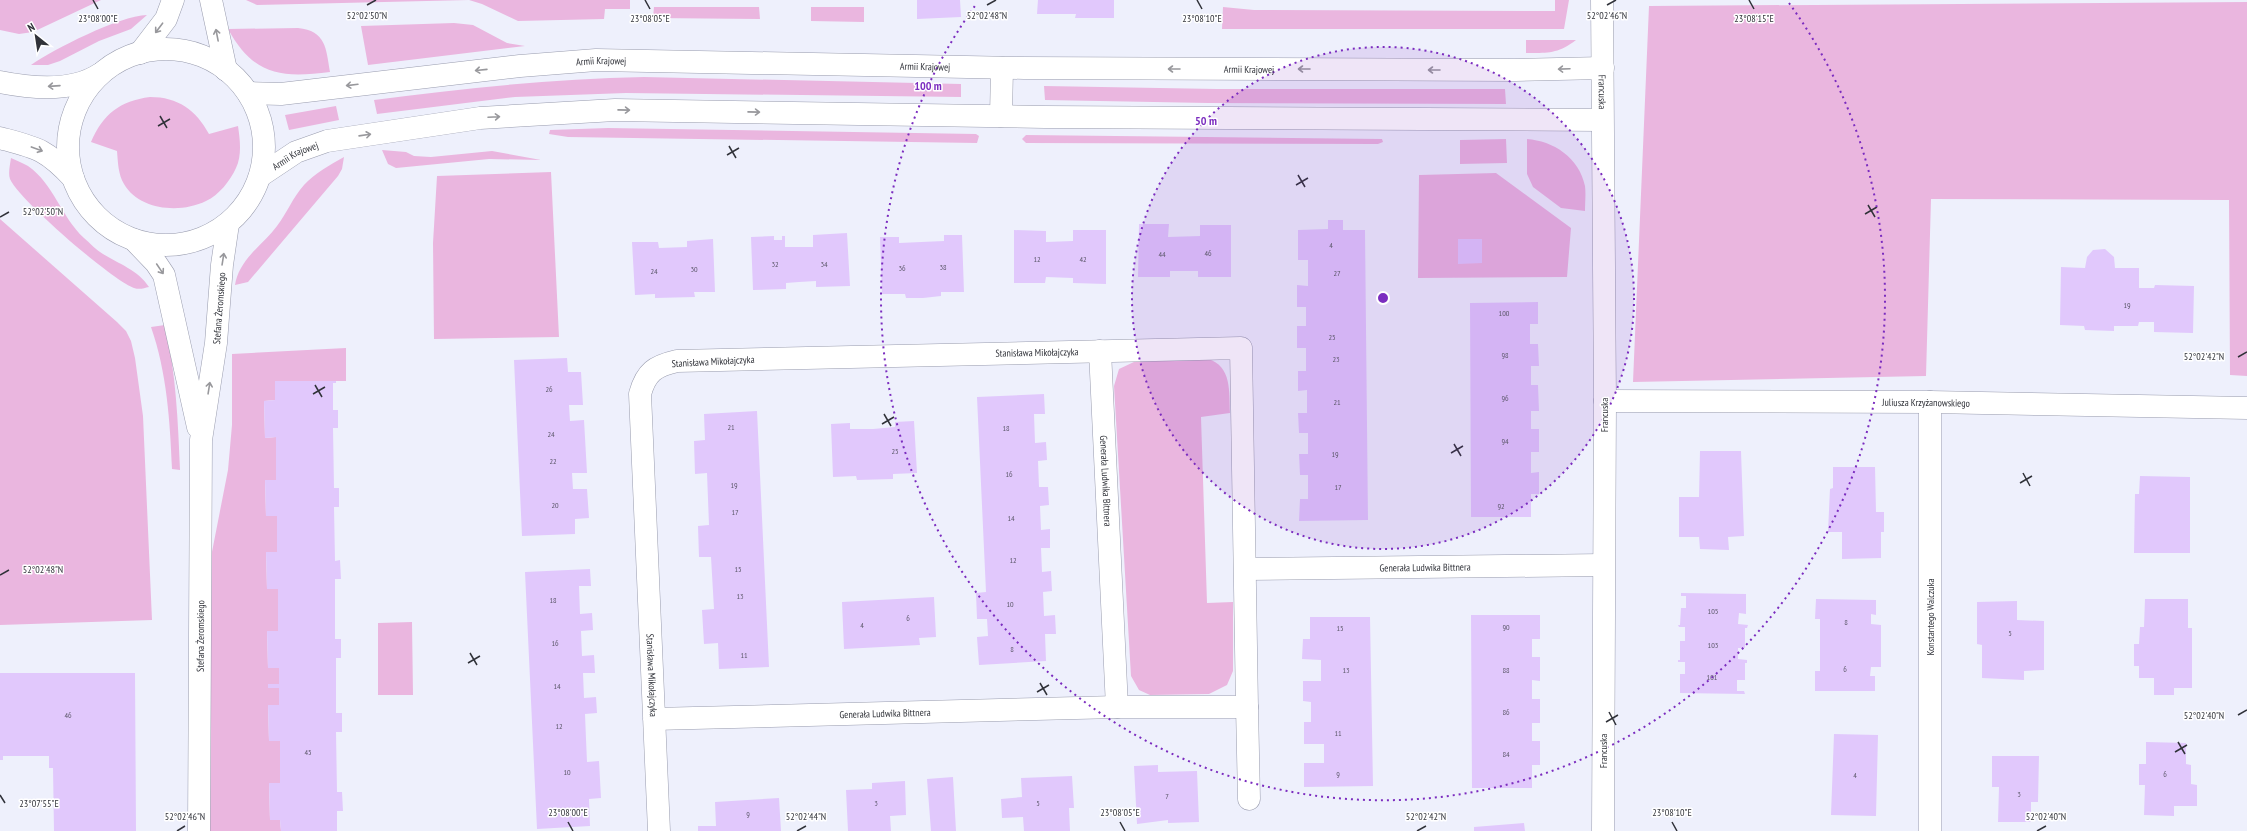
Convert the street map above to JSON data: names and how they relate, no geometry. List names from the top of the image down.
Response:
{
  "streets": {
    "street": [
      "Armii Krajowej",
      "Francuska",
      "Stefana Żeromskiego",
      "Stanisława Mikołajczyka",
      "Juliusza Krzyżanowskiego",
      "Generała Ludwika Bittnera",
      "Konstantego Walczuka"
    ]
  },
  "crossings": [
    ["Armii Krajowej", "Francuska"],
    ["Francuska", "Juliusza Krzyżanowskiego"],
    ["Francuska", "Generała Ludwika Bittnera"],
    ["Stanisława Mikołajczyka", "Generała Ludwika Bittnera"],
    ["Juliusza Krzyżanowskiego", "Konstantego Walczuka"]
  ],
  "house_numbers": [
    "4",
    "46",
    "44",
    "12",
    "42",
    "32",
    "34",
    "38",
    "36",
    "30",
    "24",
    "27",
    "19",
    "100",
    "25",
    "98",
    "23",
    "26",
    "96",
    "21",
    "21",
    "18",
    "24",
    "94",
    "25",
    "19",
    "22",
    "16",
    "19",
    "17",
    "20",
    "92",
    "17",
    "14",
    "12",
    "15",
    "13",
    "18",
    "10",
    "105",
    "6",
    "8",
    "4",
    "90",
    "15",
    "5",
    "16",
    "103",
    "8",
    "11",
    "6",
    "13",
    "88",
    "101",
    "14",
    "86",
    "46",
    "12",
    "11",
    "45",
    "84",
    "10",
    "9",
    "6",
    "4",
    "3",
    "7",
    "3",
    "5",
    "9"
  ],
  "north": "top left",
  "coordinates": [
    "52°02'48\"N",
    "52°02'46\"N",
    "52°02'50\"N",
    "23°08'00\"E",
    "23°08'05\"E",
    "23°08'10\"E",
    "23°08'15\"E",
    "52°02'42\"N",
    "52°02'40\"N",
    "23°07'55\"E",
    "52°02'44\"N"
  ],
  "rings": ["100 m", "50 m"]
}
